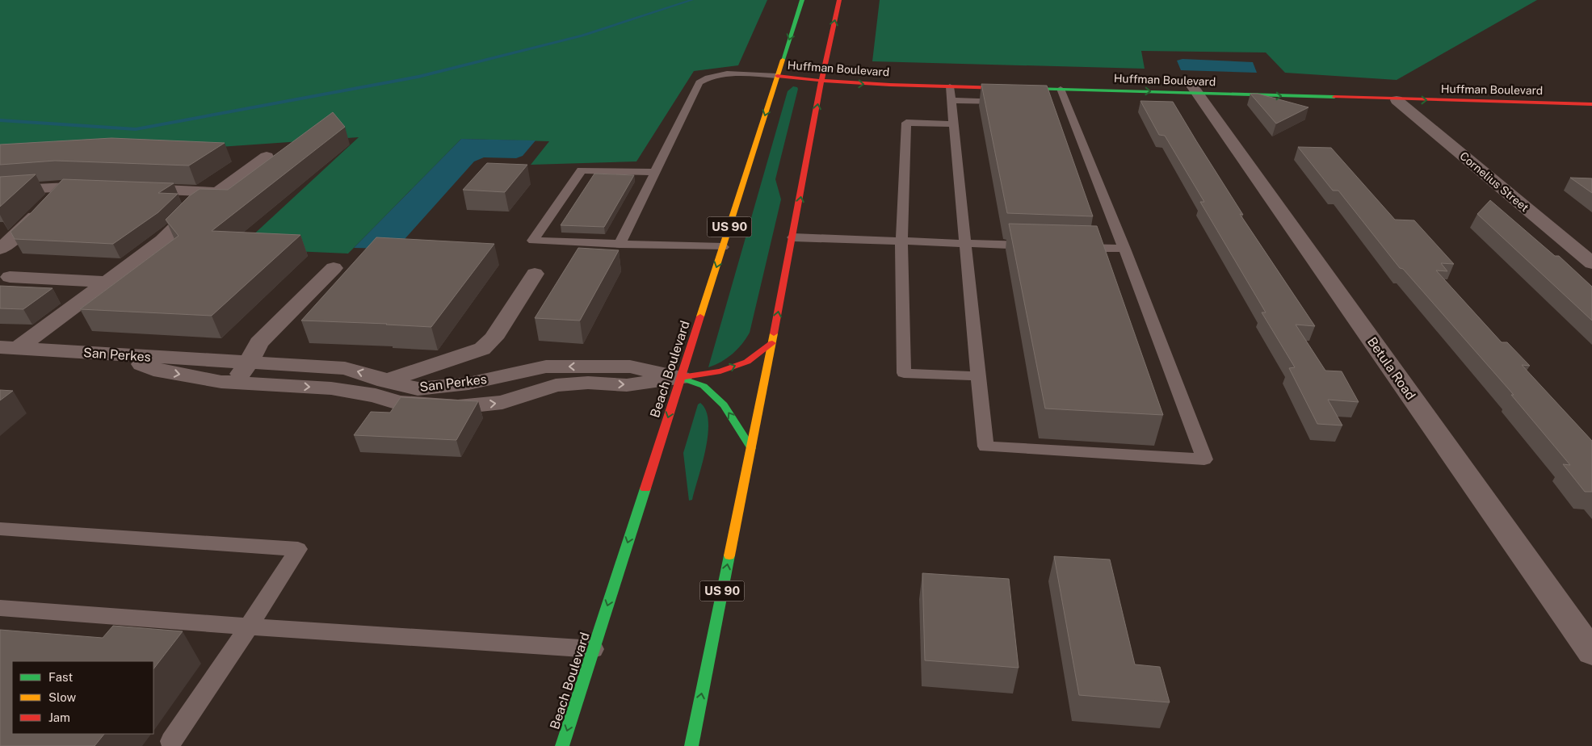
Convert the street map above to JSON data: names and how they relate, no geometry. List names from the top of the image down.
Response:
{
  "streets": {
    "main road": ["Huffman Boulevard", "US 90", "Beach Boulevard"],
    "street": ["Cornelius Street", "San Perkes", "Betula Road"]
  },
  "crossings": [
    ["Huffman Boulevard", "Cornelius Street"],
    ["Huffman Boulevard", "US 90"],
    ["Huffman Boulevard", "Betula Road"],
    ["Huffman Boulevard", "Beach Boulevard"],
    ["San Perkes", "Beach Boulevard"]
  ],
  "legend": ["Fast", "Slow", "Jam"]
}
